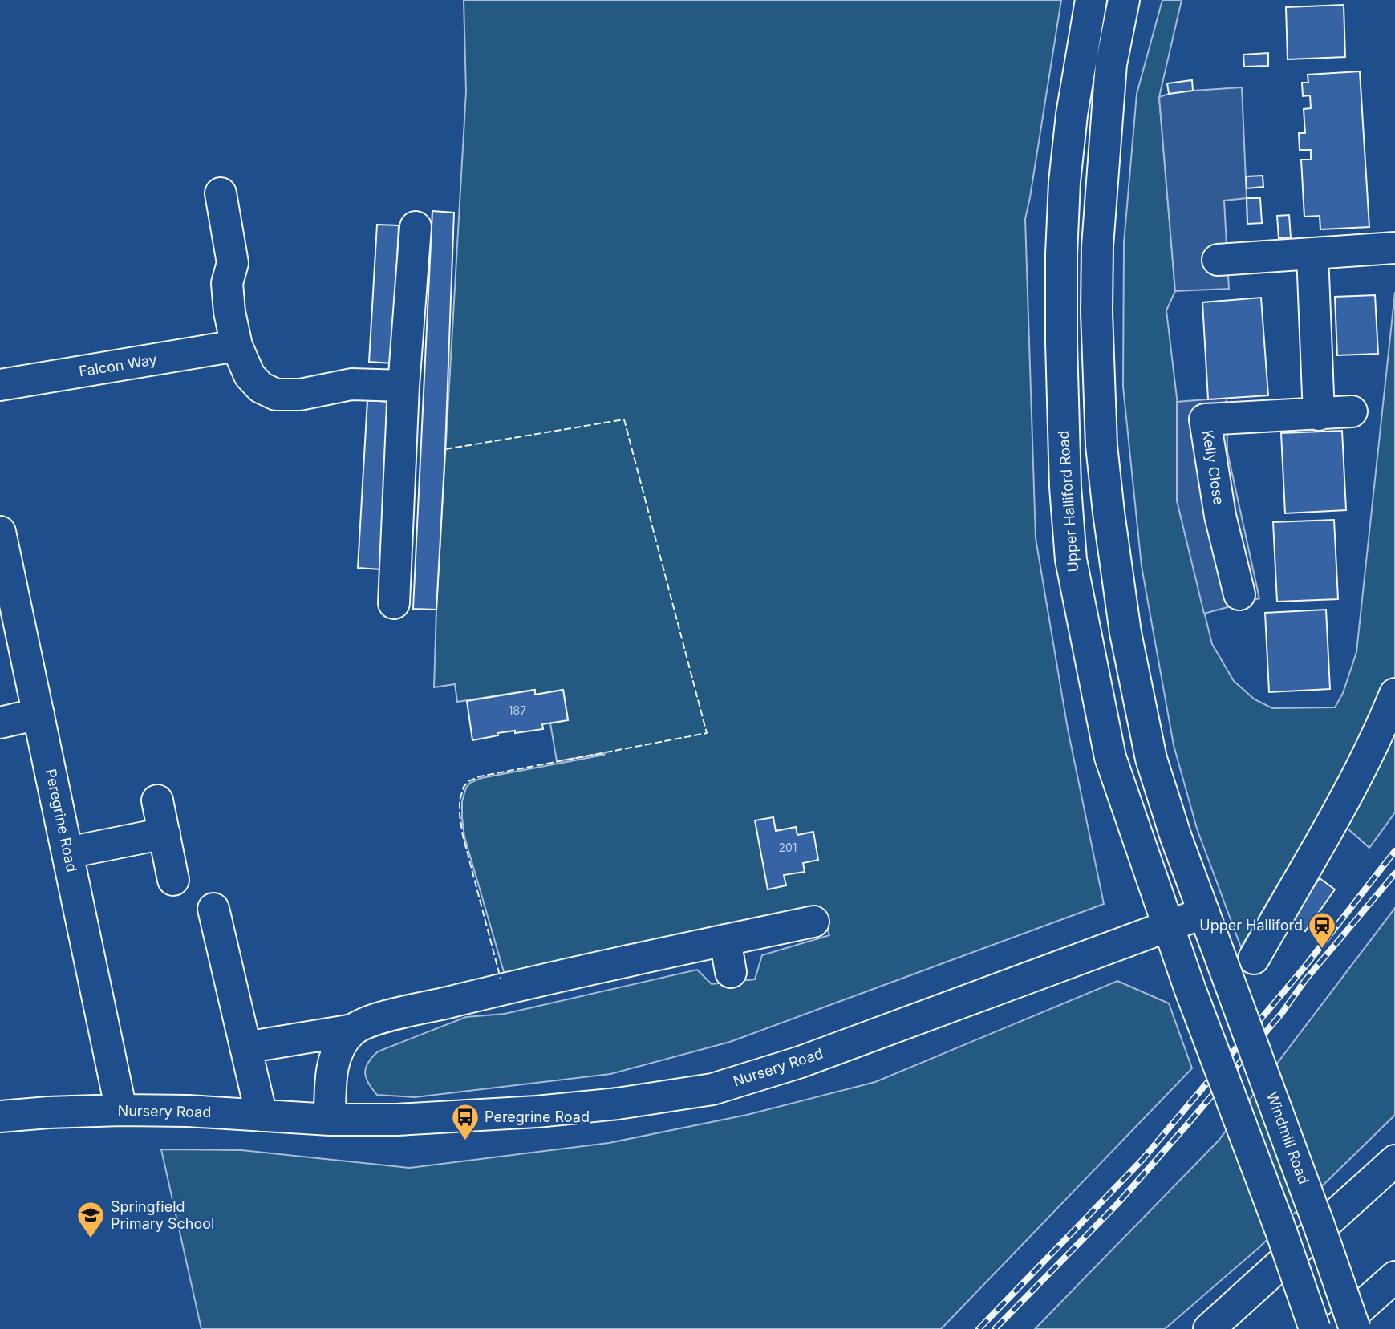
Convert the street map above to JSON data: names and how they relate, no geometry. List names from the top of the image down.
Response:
{
  "streets": {
    "main road": [
      "Falcon Way",
      "Kelly Close",
      "Upper Halliford Road",
      "Peregrine Road",
      "Nursery Road",
      "Windmill Road"
    ]
  },
  "crossings": [
    ["Upper Halliford Road", "Nursery Road"],
    ["Peregrine Road", "Nursery Road"],
    ["Nursery Road", "Windmill Road"]
  ],
  "places": {
    "station": ["Upper Halliford"],
    "bus stop": ["Peregrine Road"],
    "school or university": ["Springfield Primary School"]
  },
  "house_numbers": ["187", "201"]
}
